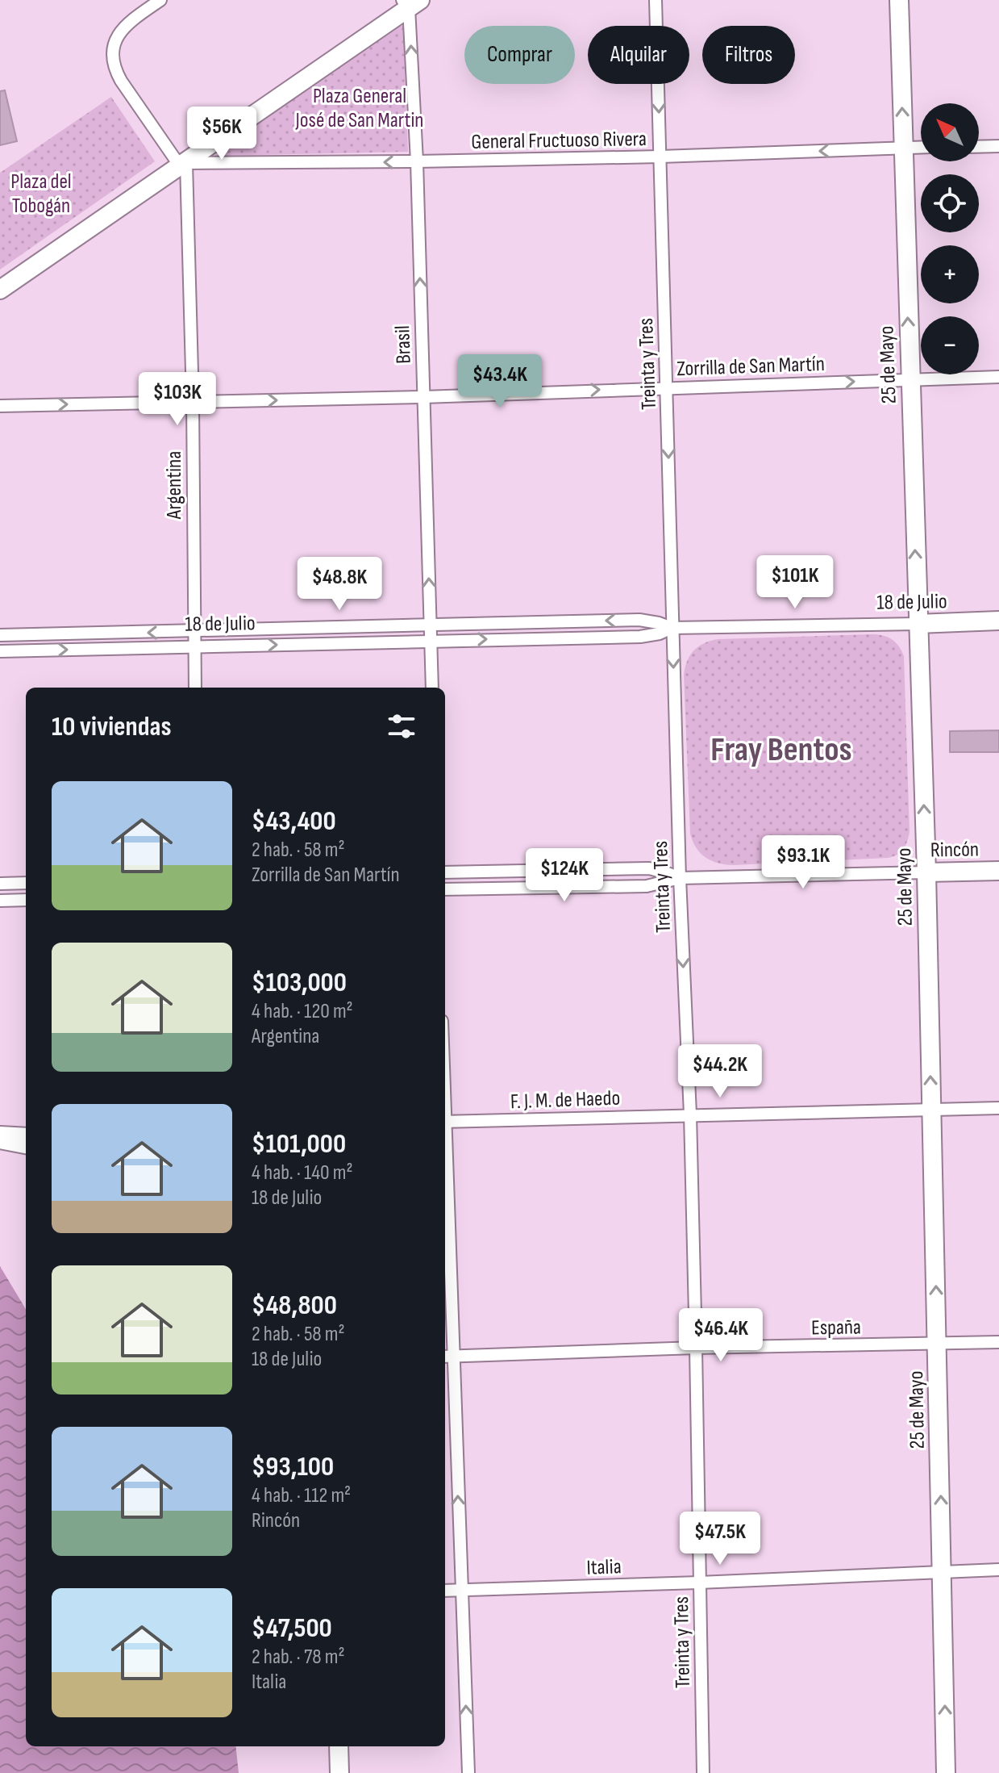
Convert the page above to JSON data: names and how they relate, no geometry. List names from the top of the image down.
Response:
{
  "streets": {
    "street": [
      "General Fructuoso Rivera",
      "Brasil",
      "Treinta y Tres",
      "25 de Mayo",
      "Zorrilla de San Martín",
      "Argentina",
      "18 de Julio",
      "Rincón",
      "F. J. M. de Haedo",
      "España",
      "Italia"
    ]
  },
  "crossings": [
    ["General Fructuoso Rivera", "Brasil"],
    ["General Fructuoso Rivera", "Treinta y Tres"],
    ["General Fructuoso Rivera", "25 de Mayo"],
    ["General Fructuoso Rivera", "Argentina"],
    ["Brasil", "Zorrilla de San Martín"],
    ["Brasil", "18 de Julio"],
    ["Treinta y Tres", "Zorrilla de San Martín"],
    ["Treinta y Tres", "18 de Julio"],
    ["Treinta y Tres", "Rincón"],
    ["Treinta y Tres", "F. J. M. de Haedo"],
    ["Treinta y Tres", "España"],
    ["Treinta y Tres", "Italia"],
    ["25 de Mayo", "Zorrilla de San Martín"],
    ["25 de Mayo", "18 de Julio"],
    ["25 de Mayo", "Rincón"],
    ["25 de Mayo", "F. J. M. de Haedo"],
    ["25 de Mayo", "España"],
    ["25 de Mayo", "Italia"],
    ["Zorrilla de San Martín", "Argentina"],
    ["Argentina", "18 de Julio"]
  ],
  "one_way": [
    "General Fructuoso Rivera",
    "Brasil",
    "Treinta y Tres",
    "25 de Mayo",
    "Zorrilla de San Martín"
  ],
  "districts": ["Fray Bentos"],
  "parks": ["Plaza General José de San Martin", "Plaza del Tobogán"],
  "north": "top left",
  "page": {
    "chip": ["Comprar", "Alquilar", "Filtros"],
    "map_buttons": ["+", "−"],
    "price": [
      "$56K",
      "$43.4K",
      "$103K",
      "$101K",
      "$48.8K",
      "$93.1K",
      "$124K",
      "$44.2K",
      "$46.4K",
      "$47.5K"
    ],
    "heading": "10 viviendas",
    "list": [
      {
        "name": "$43,400",
        "note": "2 hab. · 58 m² · Zorrilla de San Martín"
      },
      {
        "name": "$103,000",
        "note": "4 hab. · 120 m² · Argentina"
      },
      {
        "name": "$101,000",
        "note": "4 hab. · 140 m² · 18 de Julio"
      },
      {
        "name": "$48,800",
        "note": "2 hab. · 58 m² · 18 de Julio"
      },
      {
        "name": "$93,100",
        "note": "4 hab. · 112 m² · Rincón"
      },
      {
        "name": "$47,500",
        "note": "2 hab. · 78 m² · Italia"
      }
    ]
  }
}
